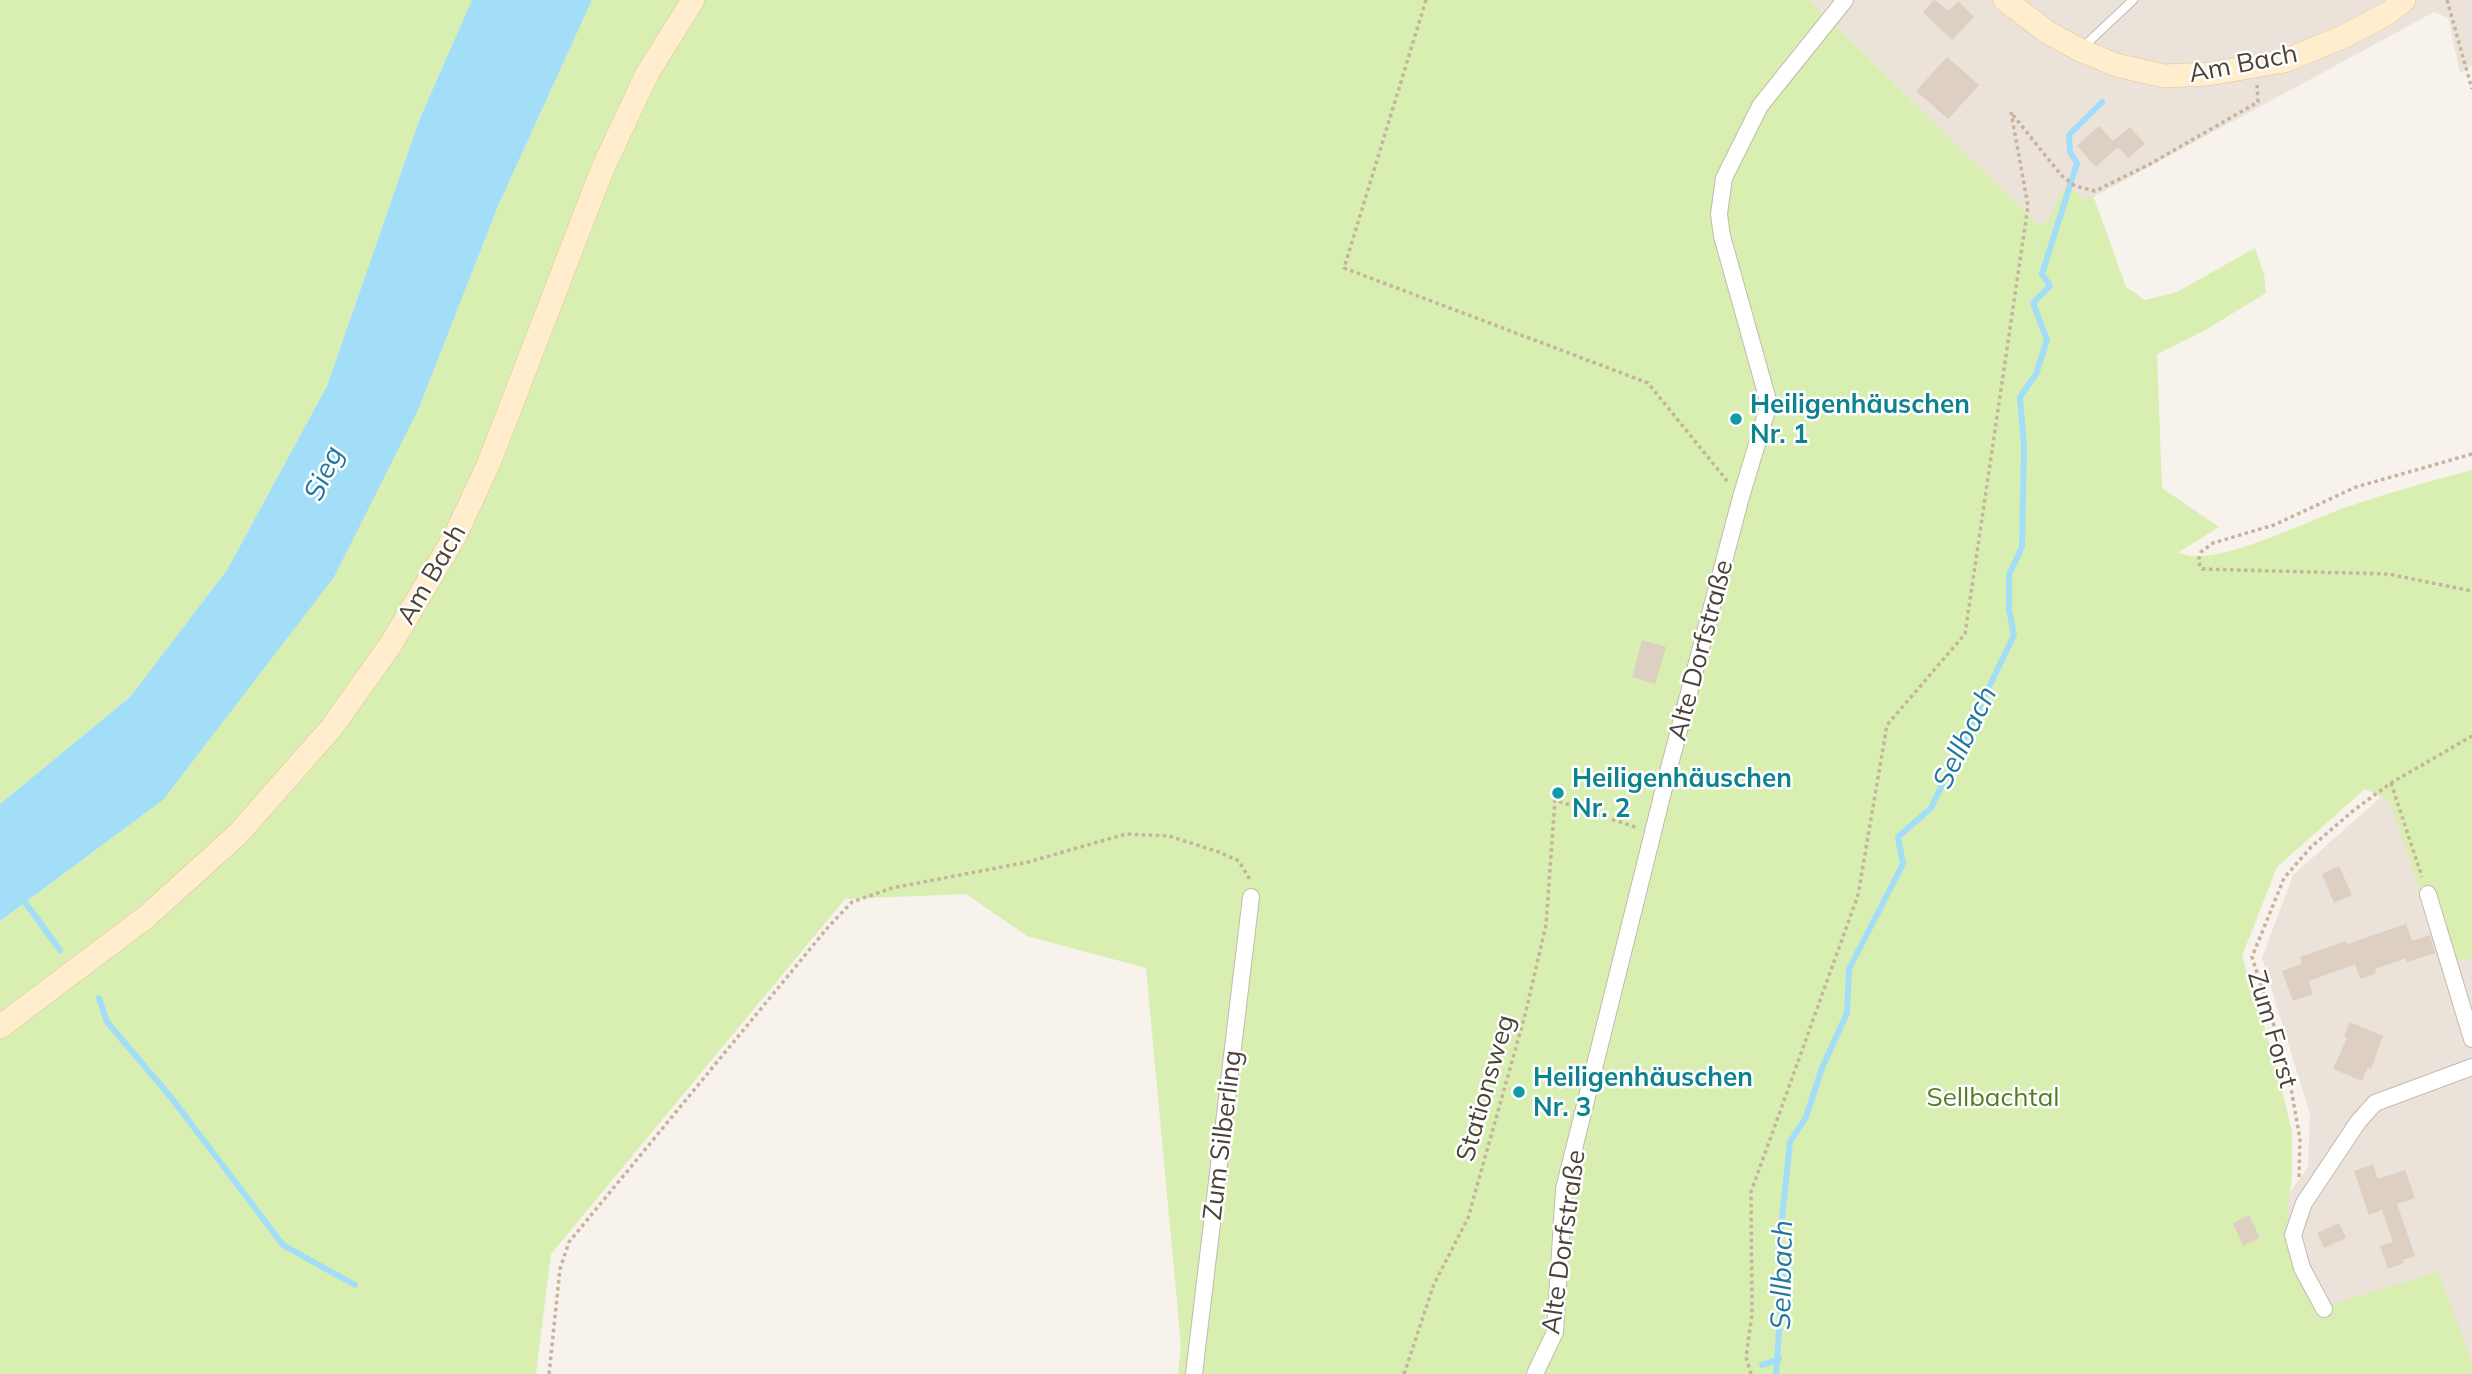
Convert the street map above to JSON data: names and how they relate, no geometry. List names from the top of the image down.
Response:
{
  "streets": {
    "street": ["Am Bach", "Alte Dorfstraße", "Zum Silberling"],
    "path": ["Zum Forst", "Stationsweg"]
  },
  "crossings": [
    ["Alte Dorfstraße", "Stationsweg"]
  ],
  "water": ["Sieg", "Sellbach"],
  "parks": ["Sellbachtal"],
  "places": ["Heiligenhäuschen Nr. 1", "Heiligenhäuschen Nr. 2", "Heiligenhäuschen Nr. 3"]
}
